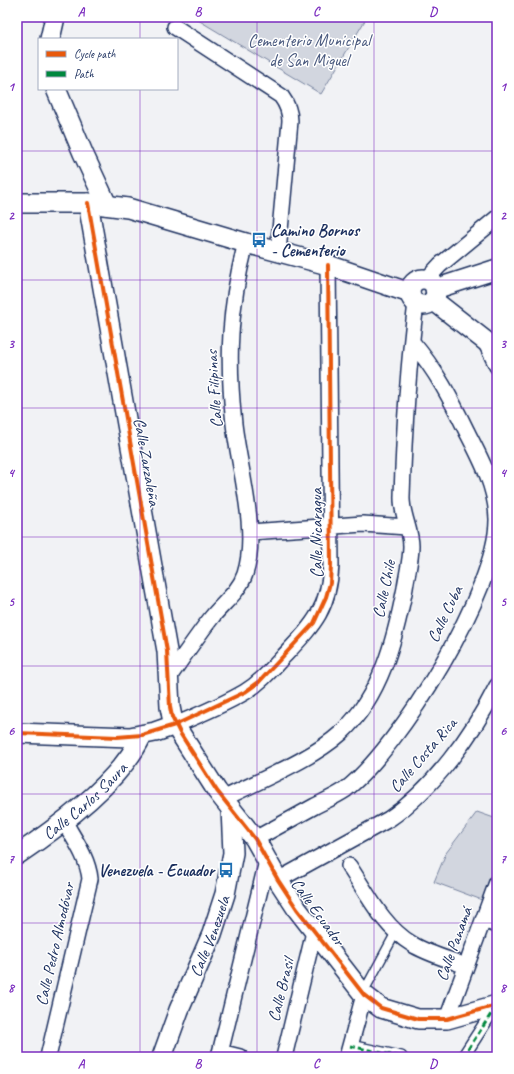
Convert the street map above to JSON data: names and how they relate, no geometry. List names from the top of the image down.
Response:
{
  "streets": {
    "street": [
      "Calle Filipinas",
      "Calle Zarzaleña",
      "Calle Nicaragua",
      "Calle Chile",
      "Calle Cuba",
      "Calle Costa Rica",
      "Calle Carlos Saura",
      "Calle Ecuador",
      "Calle Venezuela",
      "Calle Pedro Almodóvar",
      "Calle Panamá",
      "Calle Brasil"
    ]
  },
  "crossings": [
    ["Calle Filipinas", "Calle Zarzaleña"],
    ["Calle Zarzaleña", "Calle Nicaragua"],
    ["Calle Zarzaleña", "Calle Ecuador"],
    ["Calle Nicaragua", "Calle Ecuador"],
    ["Calle Chile", "Calle Cuba"],
    ["Calle Chile", "Calle Ecuador"],
    ["Calle Chile", "Calle Venezuela"],
    ["Calle Cuba", "Calle Ecuador"],
    ["Calle Costa Rica", "Calle Ecuador"],
    ["Calle Carlos Saura", "Calle Pedro Almodóvar"],
    ["Calle Ecuador", "Calle Venezuela"],
    ["Calle Ecuador", "Calle Panamá"],
    ["Calle Ecuador", "Calle Brasil"]
  ],
  "parks": ["Cementerio Municipal de San Miguel"],
  "places": {
    "bus stop": ["Camino Bornos - Cementerio", "Venezuela - Ecuador"]
  },
  "legend": ["Cycle path", "Path"],
  "grid": {
    "columns": [
      "A",
      "B",
      "C",
      "D"
    ],
    "rows": [
      "1",
      "2",
      "3",
      "4",
      "5",
      "6",
      "7",
      "8"
    ]
  }
}
